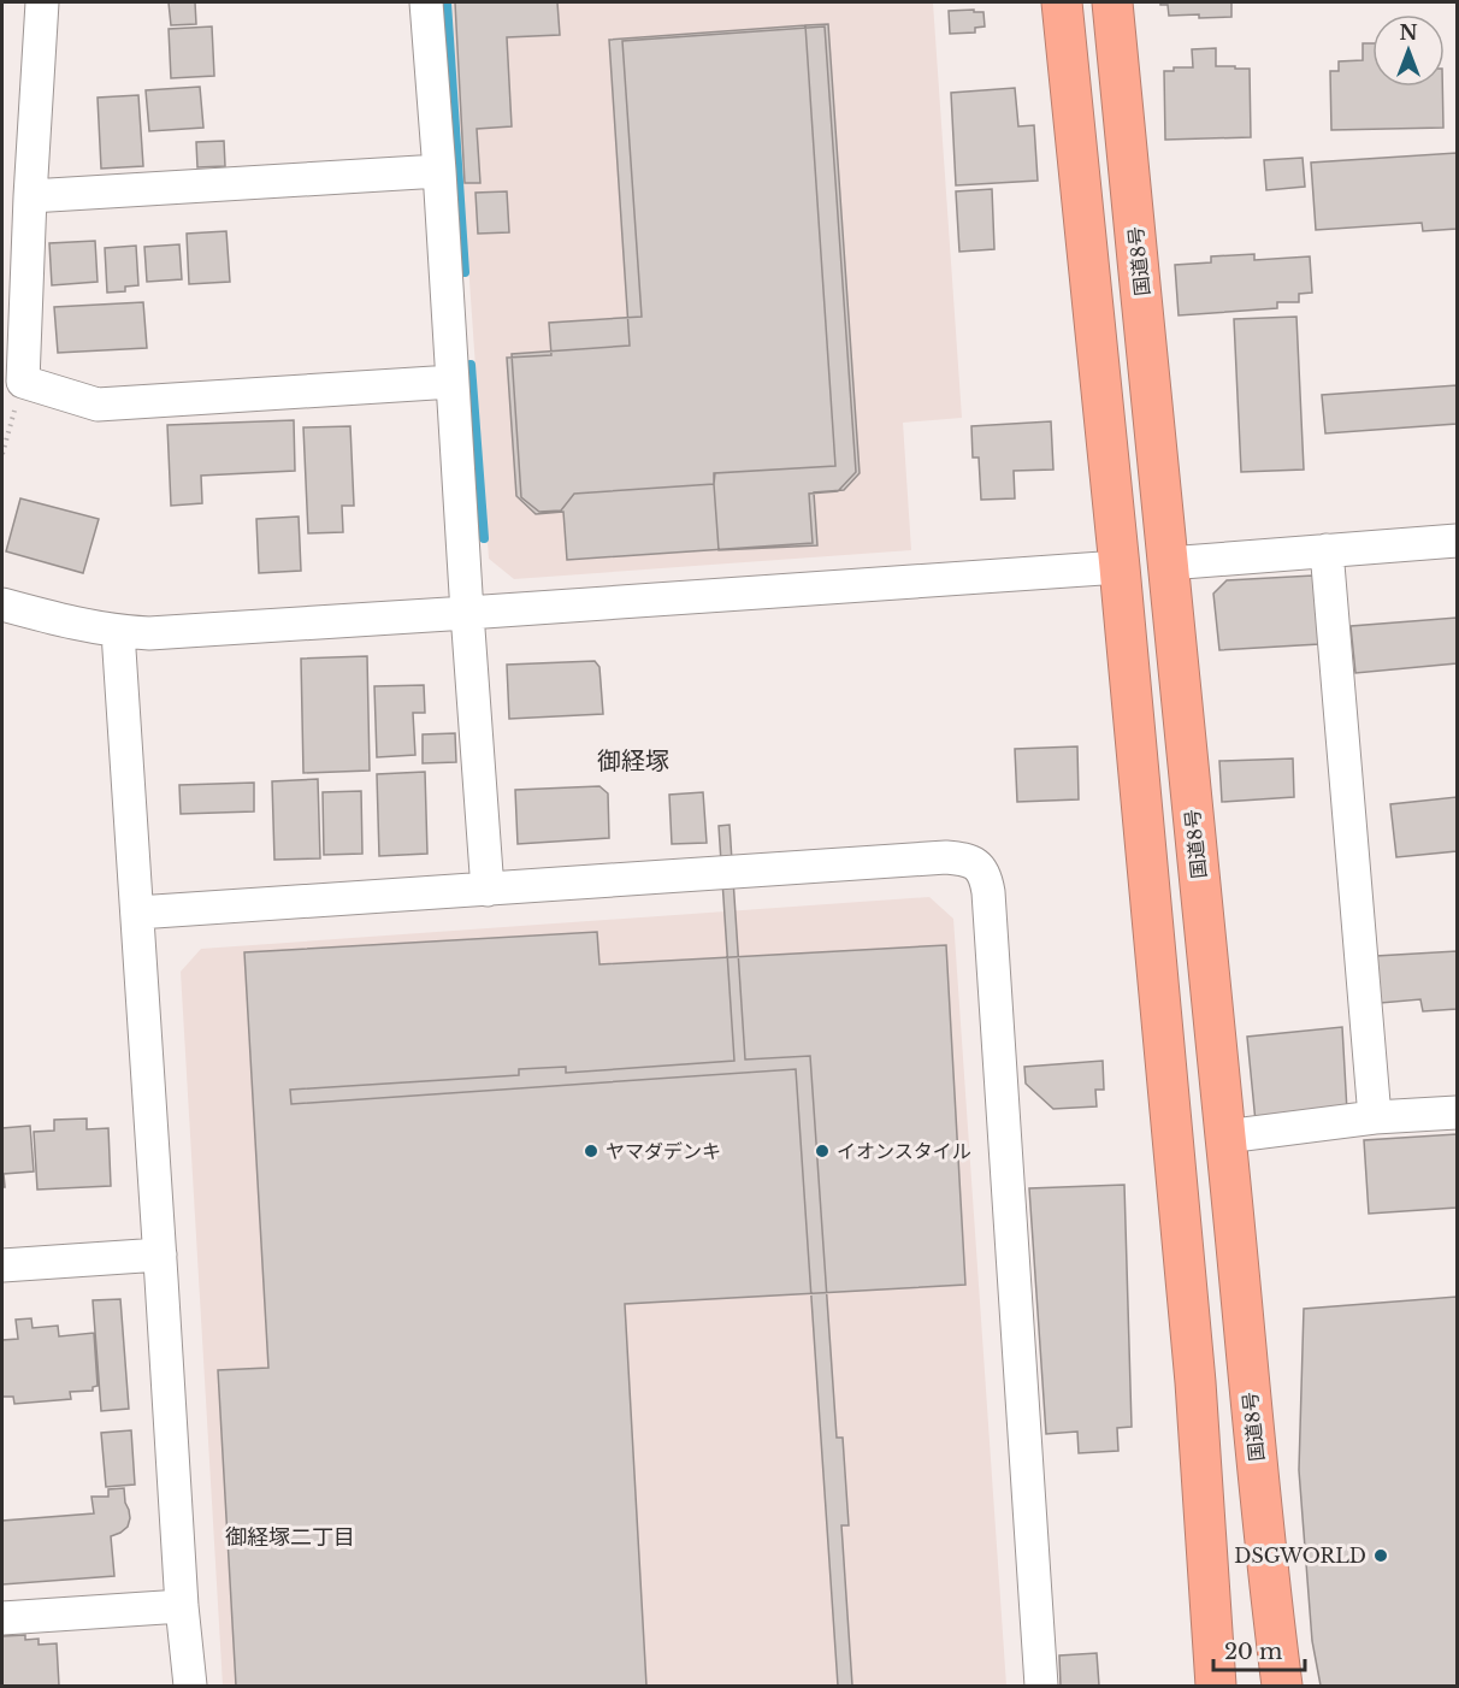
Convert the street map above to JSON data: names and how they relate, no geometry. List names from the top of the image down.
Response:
{
  "streets": {
    "highway": ["国道8号"]
  },
  "districts": ["御経塚", "御経塚二丁目"],
  "places": ["ヤマダデンキ", "イオンスタイル", "DSGWORLD"],
  "scale_bar": "20 m",
  "north": "top"
}
